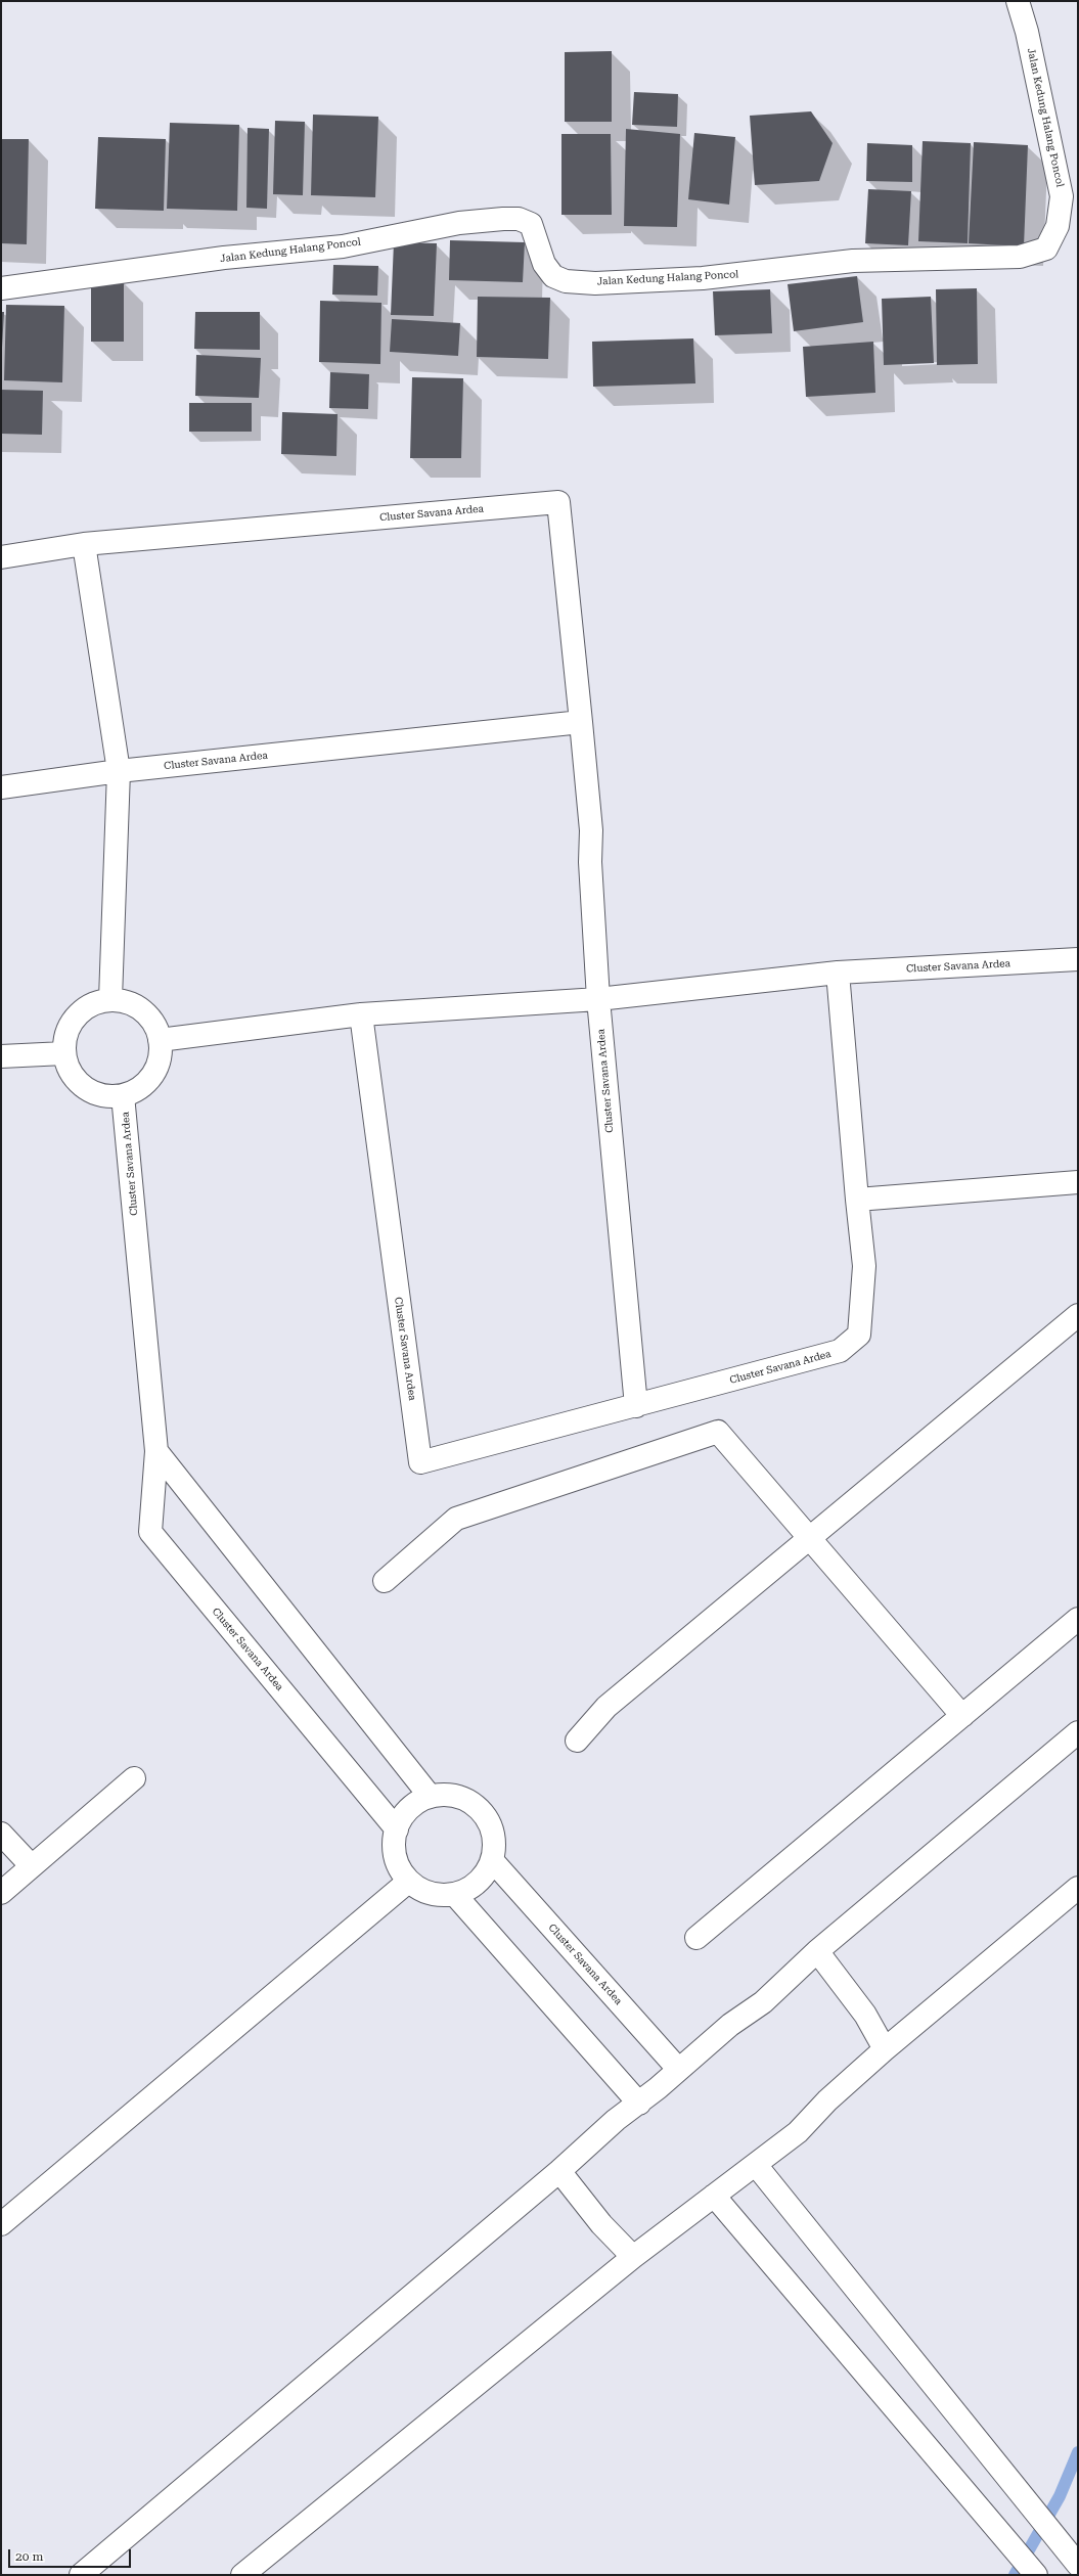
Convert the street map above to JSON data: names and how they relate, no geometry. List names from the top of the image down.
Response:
{
  "streets": {
    "street": ["Jalan Kedung Halang Poncol", "Cluster Savana Ardea"]
  },
  "scale_bar": "20 m"
}
